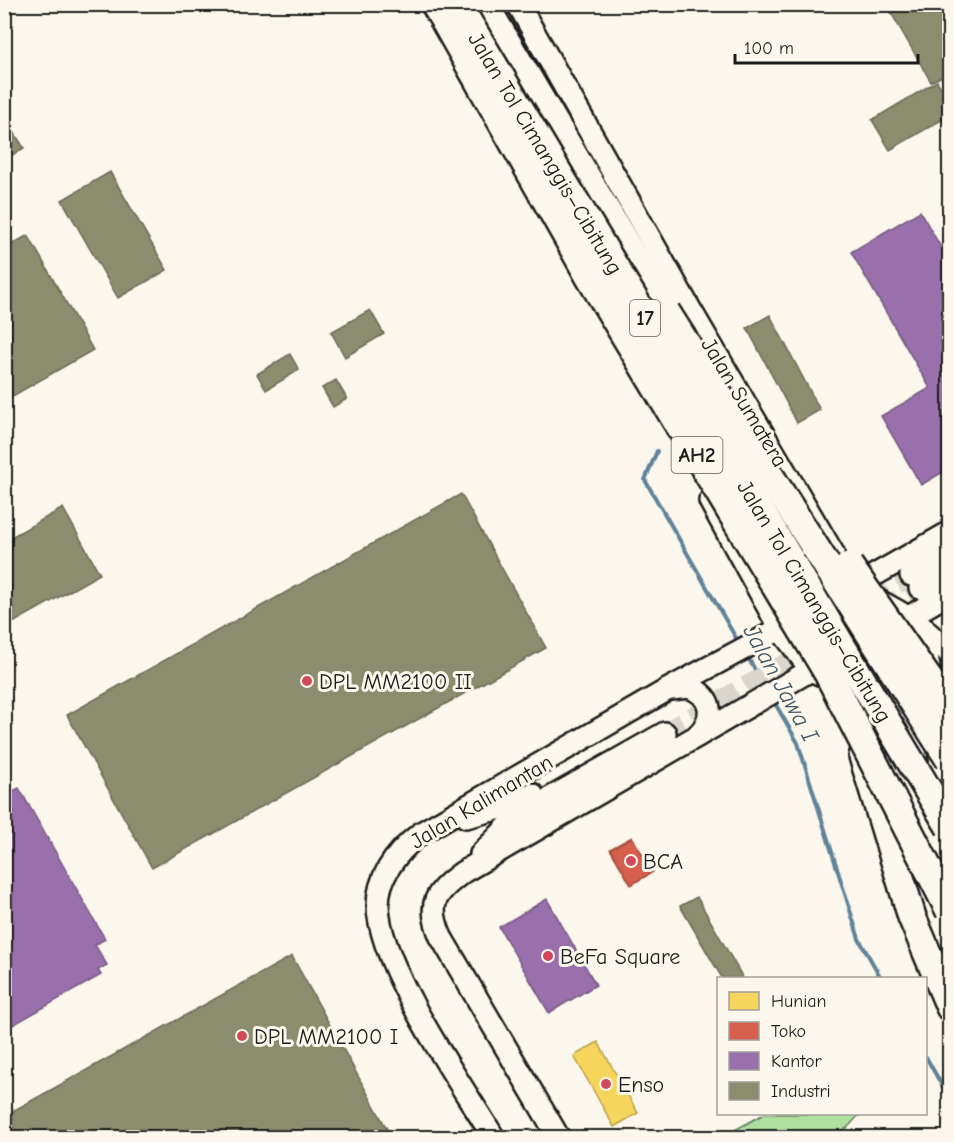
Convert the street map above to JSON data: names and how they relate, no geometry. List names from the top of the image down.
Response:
{
  "streets": {
    "highway": ["Jalan Tol Cimanggis–Cibitung", "17", "AH2"],
    "street": ["Jalan Sumatera", "Jalan Kalimantan"]
  },
  "crossings": [
    ["Jalan Tol Cimanggis–Cibitung", "17"]
  ],
  "water": ["Jalan Jawa I"],
  "places": [
    "DPL MM2100 II",
    "BCA",
    "BeFa Square",
    "DPL MM2100 I",
    "Enso"
  ],
  "legend": [
    "Hunian",
    "Toko",
    "Kantor",
    "Industri"
  ],
  "scale_bar": "100 m"
}
